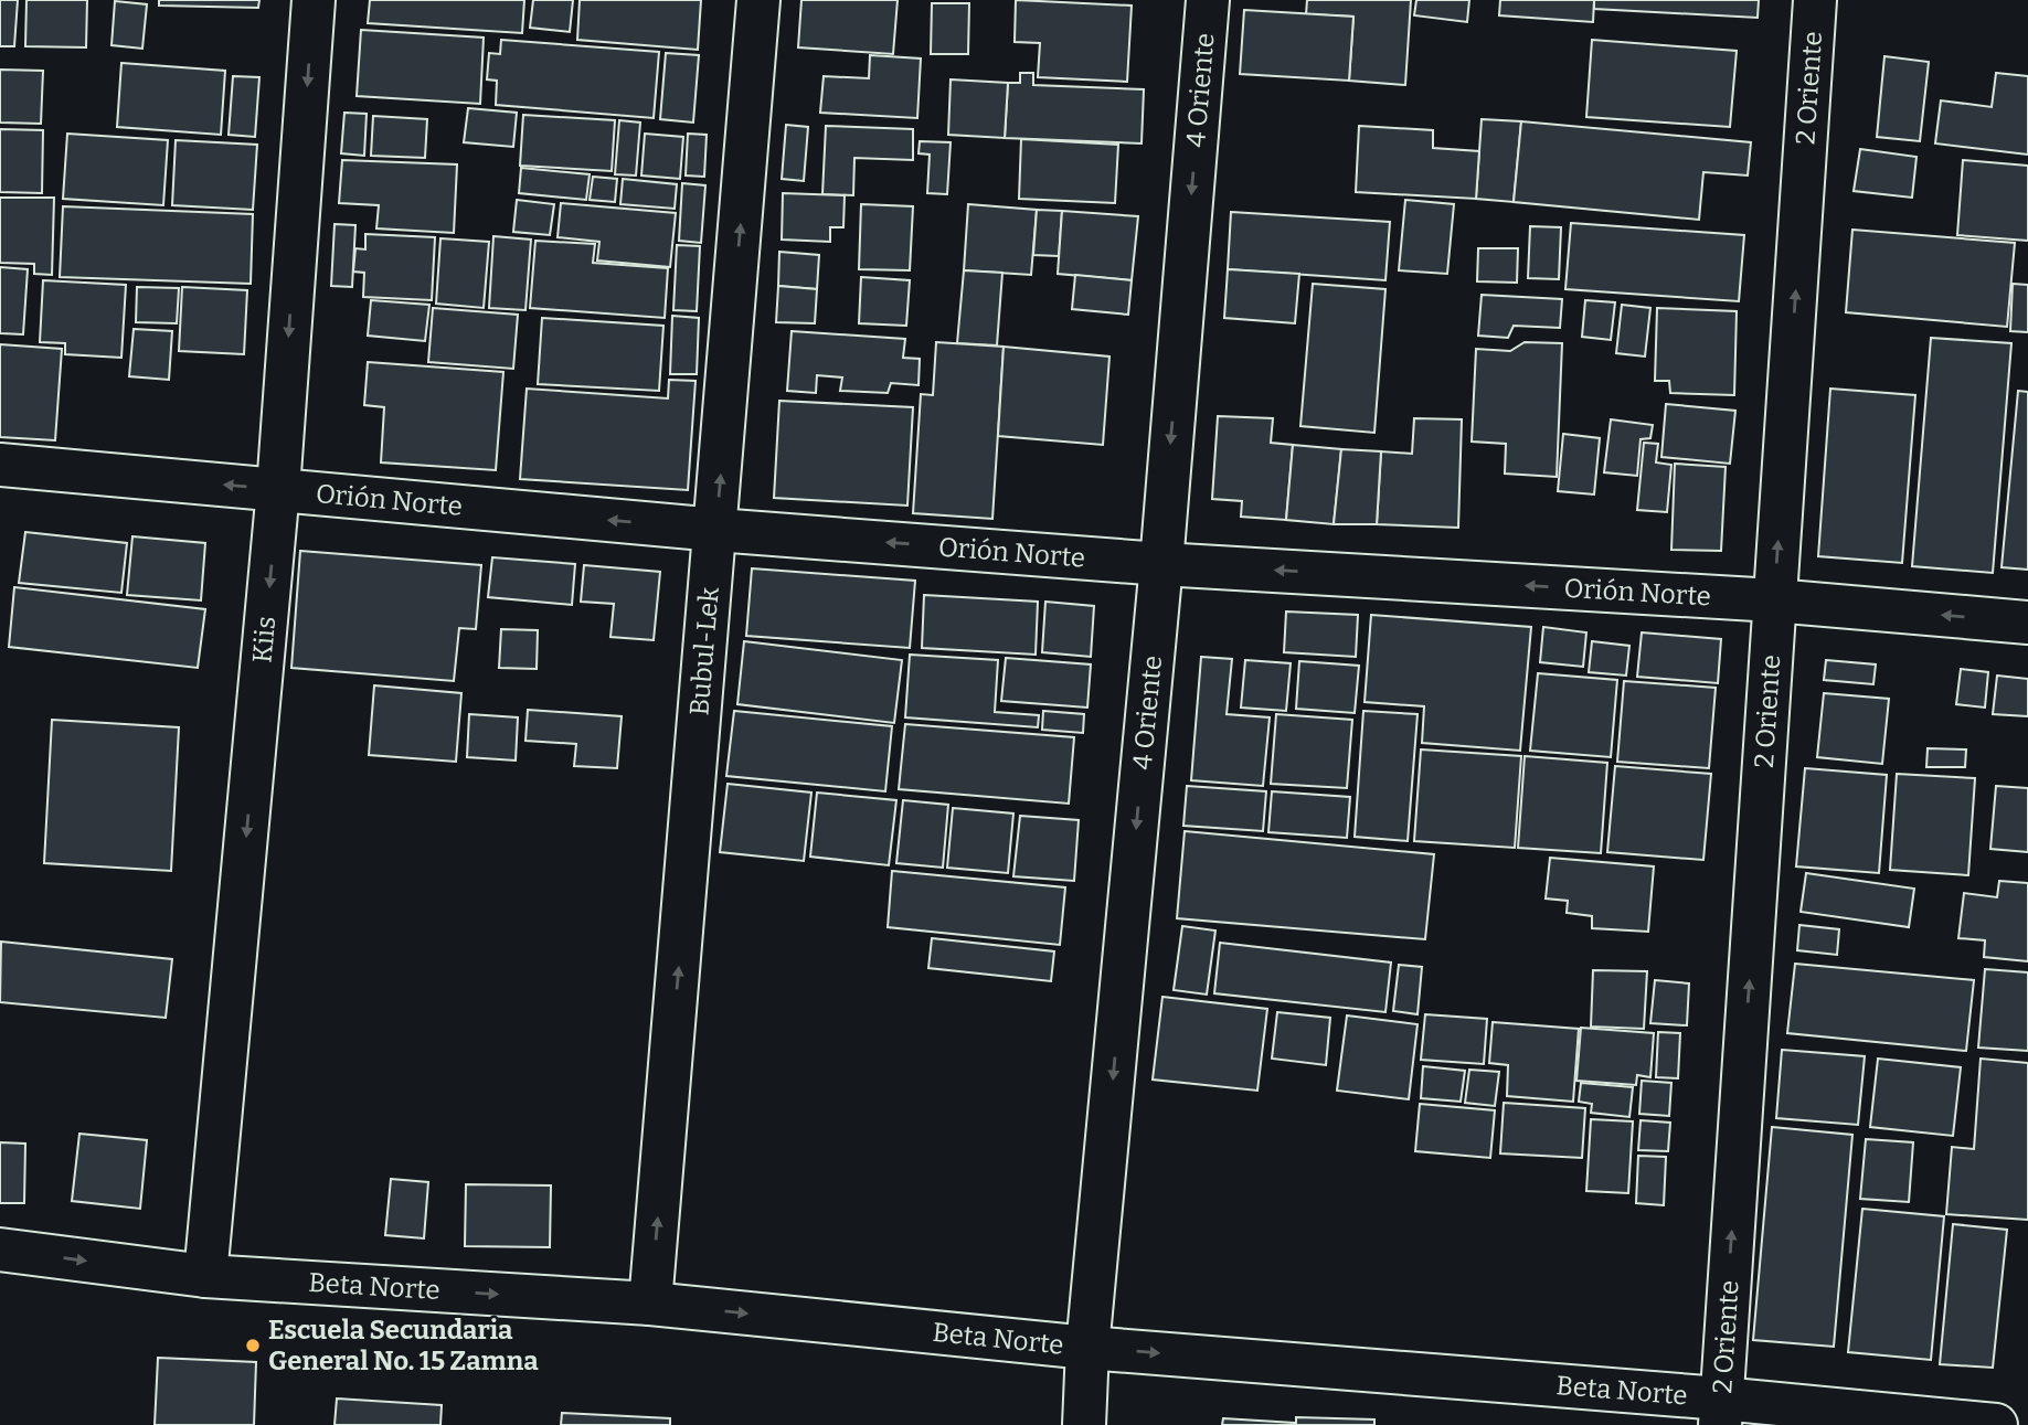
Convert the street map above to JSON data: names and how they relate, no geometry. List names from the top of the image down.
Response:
{
  "streets": {
    "street": [
      "2 Oriente",
      "4 Oriente",
      "Orión Norte",
      "Kiis",
      "Bubul-Lek",
      "Beta Norte"
    ]
  },
  "crossings": [
    ["2 Oriente", "Orión Norte"],
    ["2 Oriente", "Beta Norte"],
    ["4 Oriente", "Orión Norte"],
    ["4 Oriente", "Beta Norte"],
    ["Orión Norte", "Kiis"],
    ["Orión Norte", "Bubul-Lek"],
    ["Kiis", "Beta Norte"],
    ["Bubul-Lek", "Beta Norte"]
  ],
  "one_way": [
    "2 Oriente",
    "4 Oriente",
    "Orión Norte",
    "Kiis",
    "Bubul-Lek",
    "Beta Norte"
  ],
  "places": ["Escuela Secundaria General No. 15 Zamna"]
}
